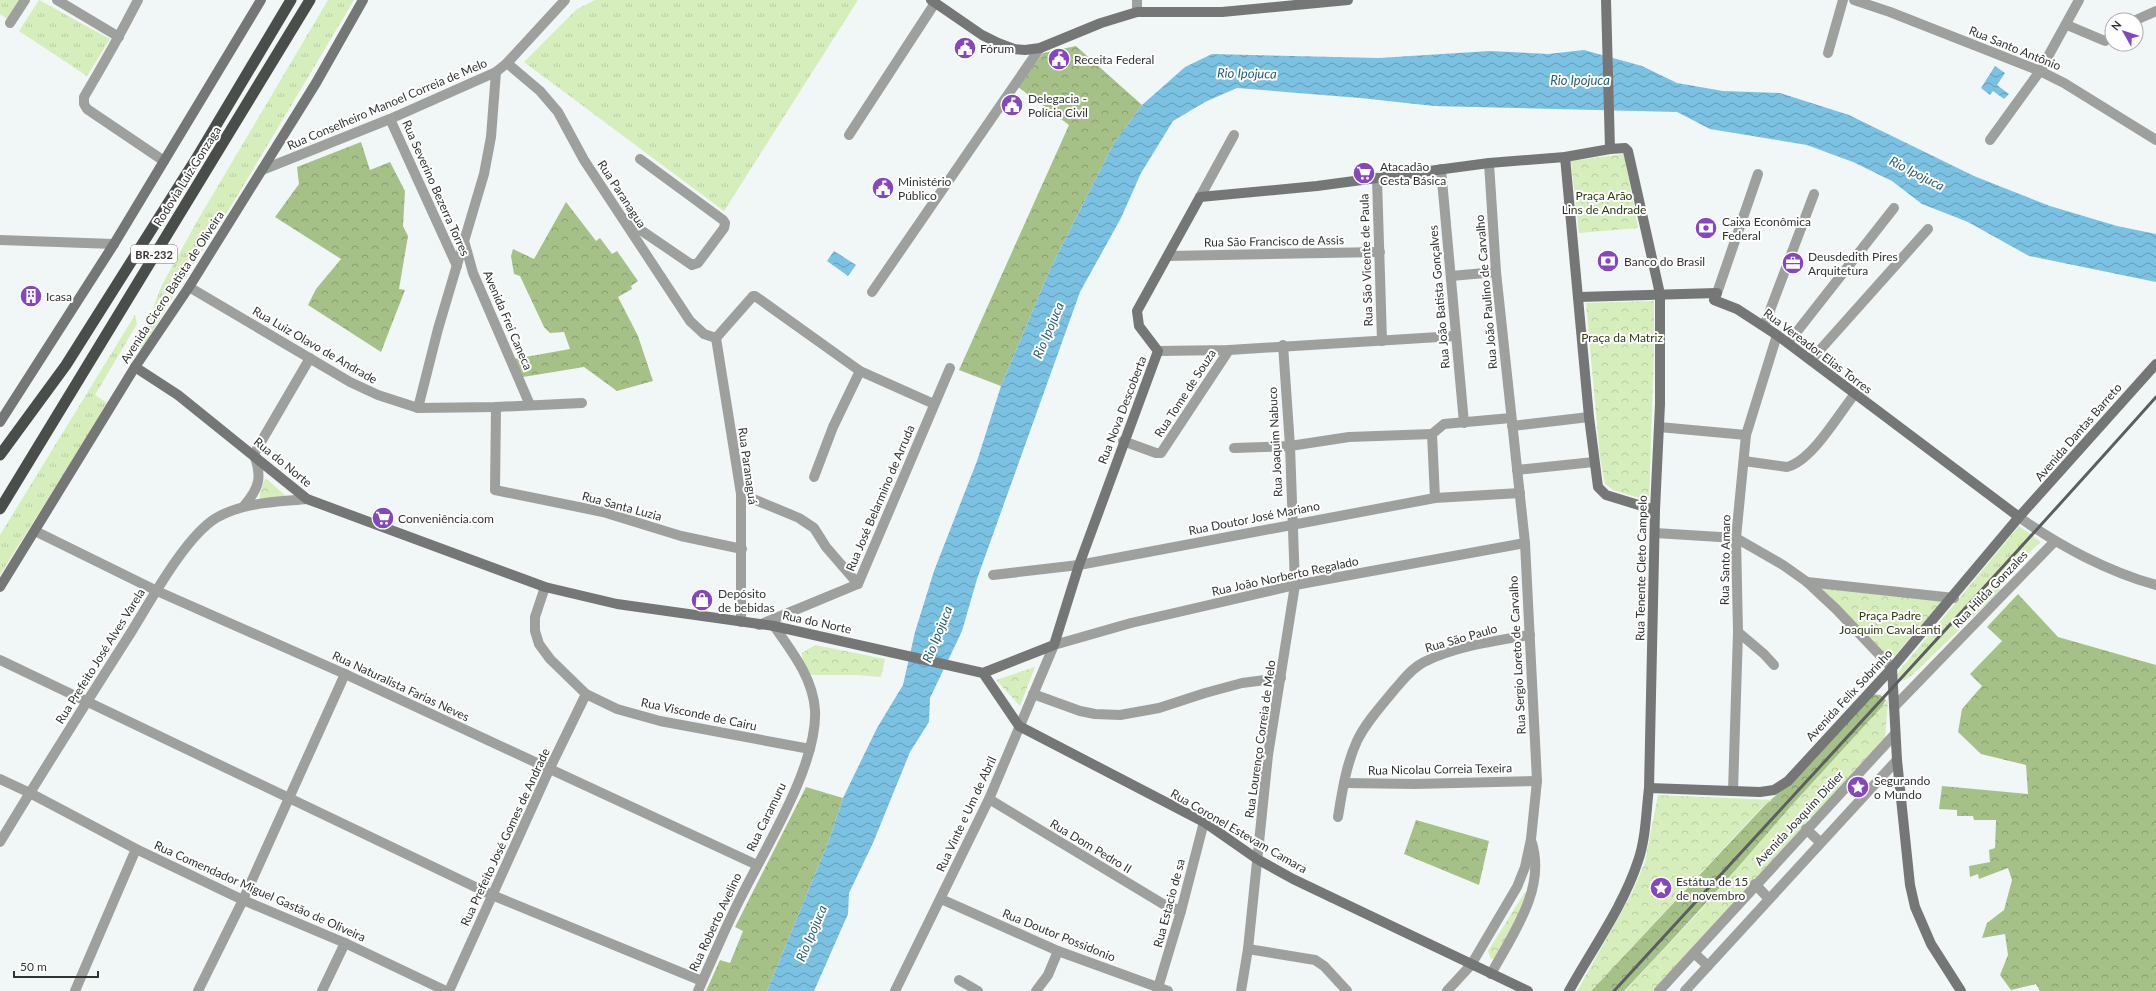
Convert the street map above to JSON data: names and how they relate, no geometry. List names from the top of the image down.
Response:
{
  "streets": {
    "highway": ["Rodovia Luiz Gonzaga", "BR-232"],
    "main road": [
      "Avenida Cicero Batista de Oliveira",
      "Rua Vereador Elias Torres",
      "Rua Nova Descoberta",
      "Avenida Dantas Barreto",
      "Rua do Norte",
      "Rua Tenente Cleto Campelo",
      "Avenida Felix Sobrinho",
      "Rua Coronel Estevam Camara"
    ],
    "street": [
      "Rua Santo Antônio",
      "Rua Conselheiro Manoel Correia de Melo",
      "Rua Severino Bezerra Torres",
      "Rua Paranagua",
      "Rua São Francisco de Assis",
      "Rua São Vicente de Paula",
      "Rua João Paulino de Carvalho",
      "Rua João Batista Gonçalves",
      "Avenida Frei Caneca",
      "Rua Luiz Olavo de Andrade",
      "Rua Tome de Souza",
      "Rua Joaquim Nabuco",
      "Rua Paranaguá",
      "Rua José Belarmino de Arruda",
      "Rua Santa Luzia",
      "Rua Doutor José Mariano",
      "Rua Santo Amaro",
      "Rua João Norberto Regalado",
      "Rua Hilda Gonzales",
      "Rua São Paulo",
      "Rua Sergio Loreto de Carvalho",
      "Rua Prefeito José Alves Varela",
      "Rua Naturalista Farias Neves",
      "Rua Visconde de Cairu",
      "Rua Lourenço Correia de Melo",
      "Rua Nicolau Correia Texeira",
      "Rua Vinte e Um de Abril",
      "Rua Caramuru",
      "Avenida Joaquim Didier",
      "Rua Prefeito José Gomes de Andrade",
      "Rua Dom Pedro II",
      "Rua Comendador Miguel Gastão de Oliveira",
      "Rua Estacio de sa",
      "Rua Roberto Avelino",
      "Rua Doutor Possidonio"
    ]
  },
  "crossings": [
    ["Rua Conselheiro Manoel Correia de Melo", "Rua Severino Bezerra Torres"],
    ["Rua Conselheiro Manoel Correia de Melo", "Rua Paranagua"],
    ["Rua Conselheiro Manoel Correia de Melo", "Avenida Cicero Batista de Oliveira"],
    ["Rua Severino Bezerra Torres", "Rua Luiz Olavo de Andrade"],
    ["Rua Paranagua", "Rua Paranaguá"],
    ["Rua São Francisco de Assis", "Rua São Vicente de Paula"],
    ["Rua São Francisco de Assis", "Rua Nova Descoberta"],
    ["Avenida Cicero Batista de Oliveira", "Rua Luiz Olavo de Andrade"],
    ["Avenida Cicero Batista de Oliveira", "Rua do Norte"],
    ["Avenida Cicero Batista de Oliveira", "Rua Naturalista Farias Neves"],
    ["Rua João Paulino de Carvalho", "Rua Sergio Loreto de Carvalho"],
    ["Avenida Frei Caneca", "Rua Luiz Olavo de Andrade"],
    ["Rua Luiz Olavo de Andrade", "Rua Santa Luzia"],
    ["Rua Vereador Elias Torres", "Avenida Dantas Barreto"],
    ["Rua Vereador Elias Torres", "Rua Santo Amaro"],
    ["Rua Vereador Elias Torres", "Avenida Felix Sobrinho"],
    ["Rua Tome de Souza", "Rua Nova Descoberta"],
    ["Rua Nova Descoberta", "Rua Doutor José Mariano"],
    ["Rua Nova Descoberta", "Rua João Norberto Regalado"],
    ["Rua Nova Descoberta", "Rua Vinte e Um de Abril"],
    ["Avenida Dantas Barreto", "Avenida Felix Sobrinho"],
    ["Rua Joaquim Nabuco", "Rua Doutor José Mariano"],
    ["Rua Joaquim Nabuco", "Rua João Norberto Regalado"],
    ["Rua Joaquim Nabuco", "Rua Lourenço Correia de Melo"],
    ["Rua do Norte", "Rua Paranaguá"],
    ["Rua do Norte", "Rua José Belarmino de Arruda"],
    ["Rua do Norte", "Rua Prefeito José Alves Varela"],
    ["Rua do Norte", "Rua Caramuru"],
    ["Rua do Norte", "Rua Coronel Estevam Camara"],
    ["Rua Paranaguá", "Rua Santa Luzia"],
    ["Rua Doutor José Mariano", "Rua Sergio Loreto de Carvalho"],
    ["Rua Santo Amaro", "Avenida Felix Sobrinho"],
    ["Rua Tenente Cleto Campelo", "Avenida Felix Sobrinho"],
    ["Rua João Norberto Regalado", "Rua Sergio Loreto de Carvalho"],
    ["Rua João Norberto Regalado", "Rua Lourenço Correia de Melo"],
    ["Rua João Norberto Regalado", "Rua Vinte e Um de Abril"],
    ["Rua São Paulo", "Rua Sergio Loreto de Carvalho"],
    ["Rua São Paulo", "Rua Nicolau Correia Texeira"],
    ["Rua Sergio Loreto de Carvalho", "Rua Nicolau Correia Texeira"],
    ["Rua Sergio Loreto de Carvalho", "Rua Coronel Estevam Camara"],
    ["Rua Prefeito José Alves Varela", "Rua Naturalista Farias Neves"],
    ["Rua Prefeito José Alves Varela", "Rua Comendador Miguel Gastão de Oliveira"],
    ["Rua Naturalista Farias Neves", "Rua Caramuru"],
    ["Rua Naturalista Farias Neves", "Rua Prefeito José Gomes de Andrade"],
    ["Rua Naturalista Farias Neves", "Rua Roberto Avelino"],
    ["Rua Visconde de Cairu", "Rua Caramuru"],
    ["Rua Visconde de Cairu", "Rua Prefeito José Gomes de Andrade"],
    ["Rua Lourenço Correia de Melo", "Rua Coronel Estevam Camara"],
    ["Rua Vinte e Um de Abril", "Rua Coronel Estevam Camara"],
    ["Rua Vinte e Um de Abril", "Rua Dom Pedro II"],
    ["Rua Vinte e Um de Abril", "Rua Doutor Possidonio"],
    ["Rua Caramuru", "Rua Roberto Avelino"],
    ["Rua Coronel Estevam Camara", "Rua Estacio de sa"],
    ["Rua Prefeito José Gomes de Andrade", "Rua Comendador Miguel Gastão de Oliveira"],
    ["Rua Dom Pedro II", "Rua Estacio de sa"],
    ["Rua Estacio de sa", "Rua Doutor Possidonio"]
  ],
  "water": ["Rio Ipojuca"],
  "parks": ["Praça Arão Lins de Andrade", "Praça da Matriz", "Praça Padre Joaquim Cavalcanti"],
  "places": {
    "public building": [
      "Fórum",
      "Receita Federal",
      "Delegacia - Polícia Civil",
      "Ministério Público"
    ],
    "supermarket": ["Atacadão Cesta Básica", "Conveniência.com"],
    "bank": ["Caixa Econômica Federal", "Banco do Brasil"],
    "office": ["Deusdedith Pires Arquitetura"],
    "building": ["Icasa"],
    "shop": ["Depósito de bebidas"],
    "place": ["Segurando o Mundo", "Estátua de 15 de novembro"]
  },
  "scale_bar": "50 m",
  "north": "top left"
}
